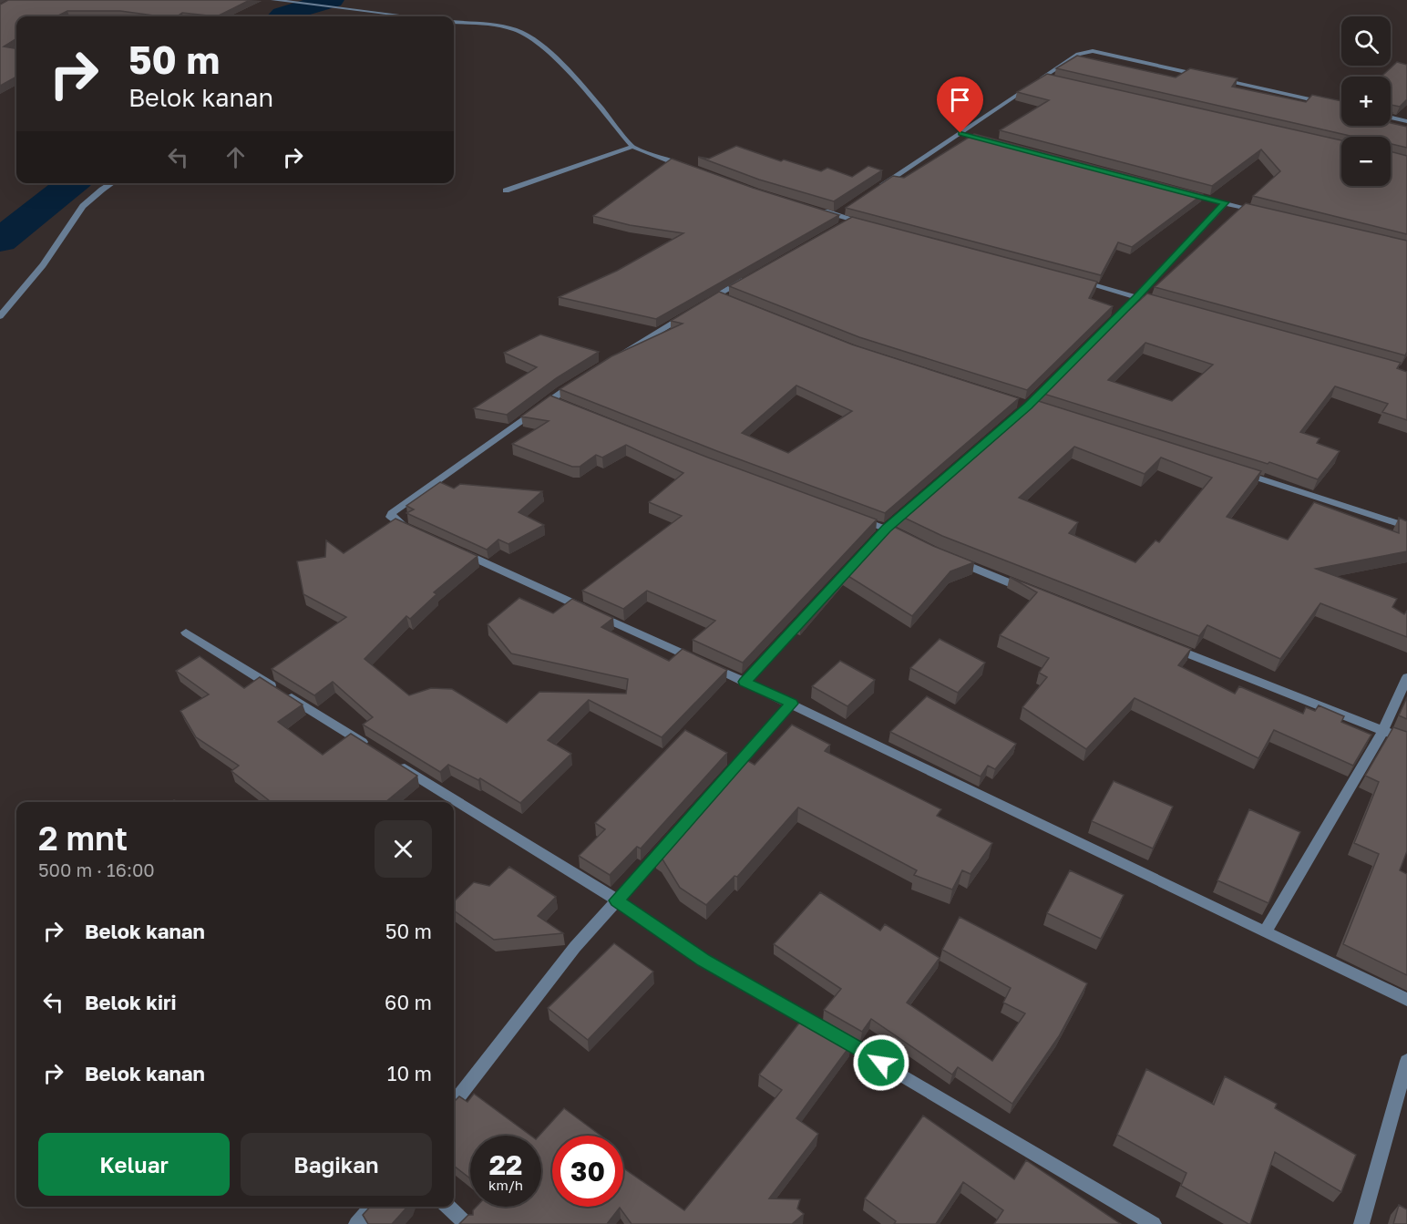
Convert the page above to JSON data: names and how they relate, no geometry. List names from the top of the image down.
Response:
{
  "page": {
    "map_buttons": ["+", "−"],
    "turn": ["50 m", "Belok kanan"],
    "heading": ["2 mnt", "500 m · 16:00"],
    "list": [
      {
        "name": "Belok kanan",
        "value": "50 m"
      },
      {
        "name": "Belok kiri",
        "value": "60 m"
      },
      {
        "name": "Belok kanan",
        "value": "10 m"
      }
    ],
    "buttons": ["Keluar", "Bagikan"],
    "speed": "22 km/h",
    "limit": "30"
  }
}
